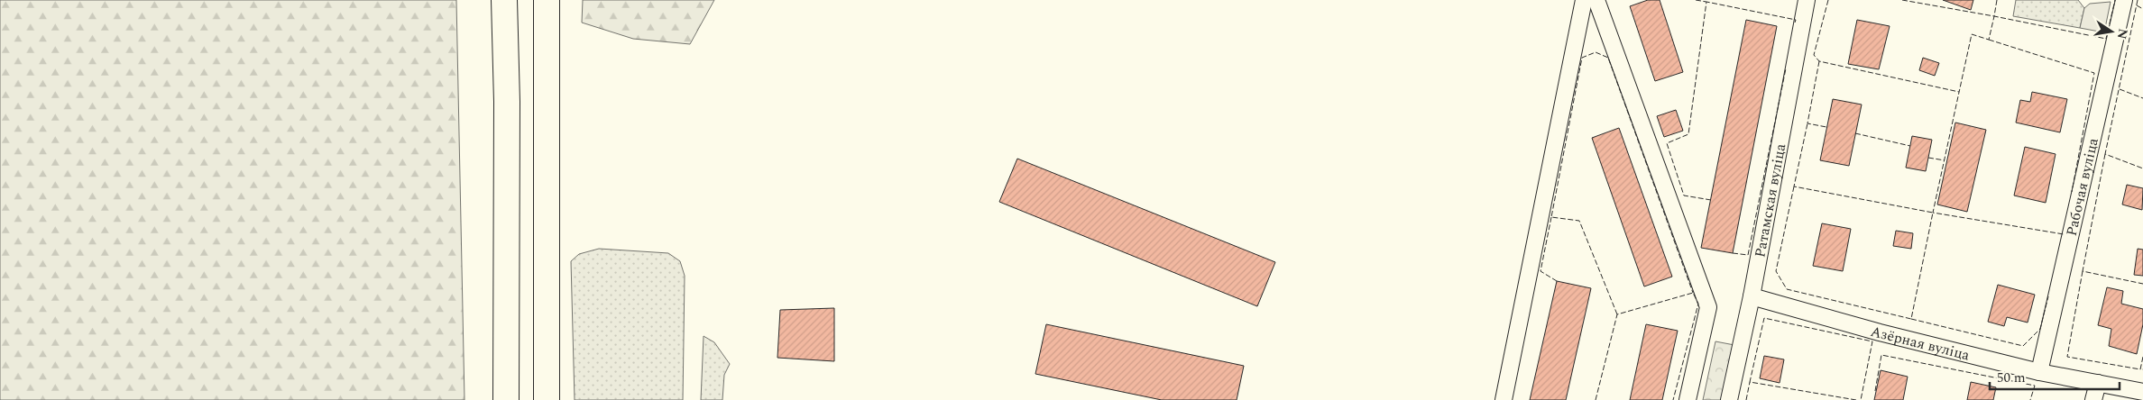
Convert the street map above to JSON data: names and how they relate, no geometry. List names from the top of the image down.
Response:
{
  "streets": {
    "street": ["Рабочая вуліца", "Ратамская вуліца", "Азёрная вуліца"]
  },
  "crossings": [
    ["Рабочая вуліца", "Азёрная вуліца"],
    ["Ратамская вуліца", "Азёрная вуліца"]
  ],
  "scale_bar": "50 m",
  "north": "right"
}
